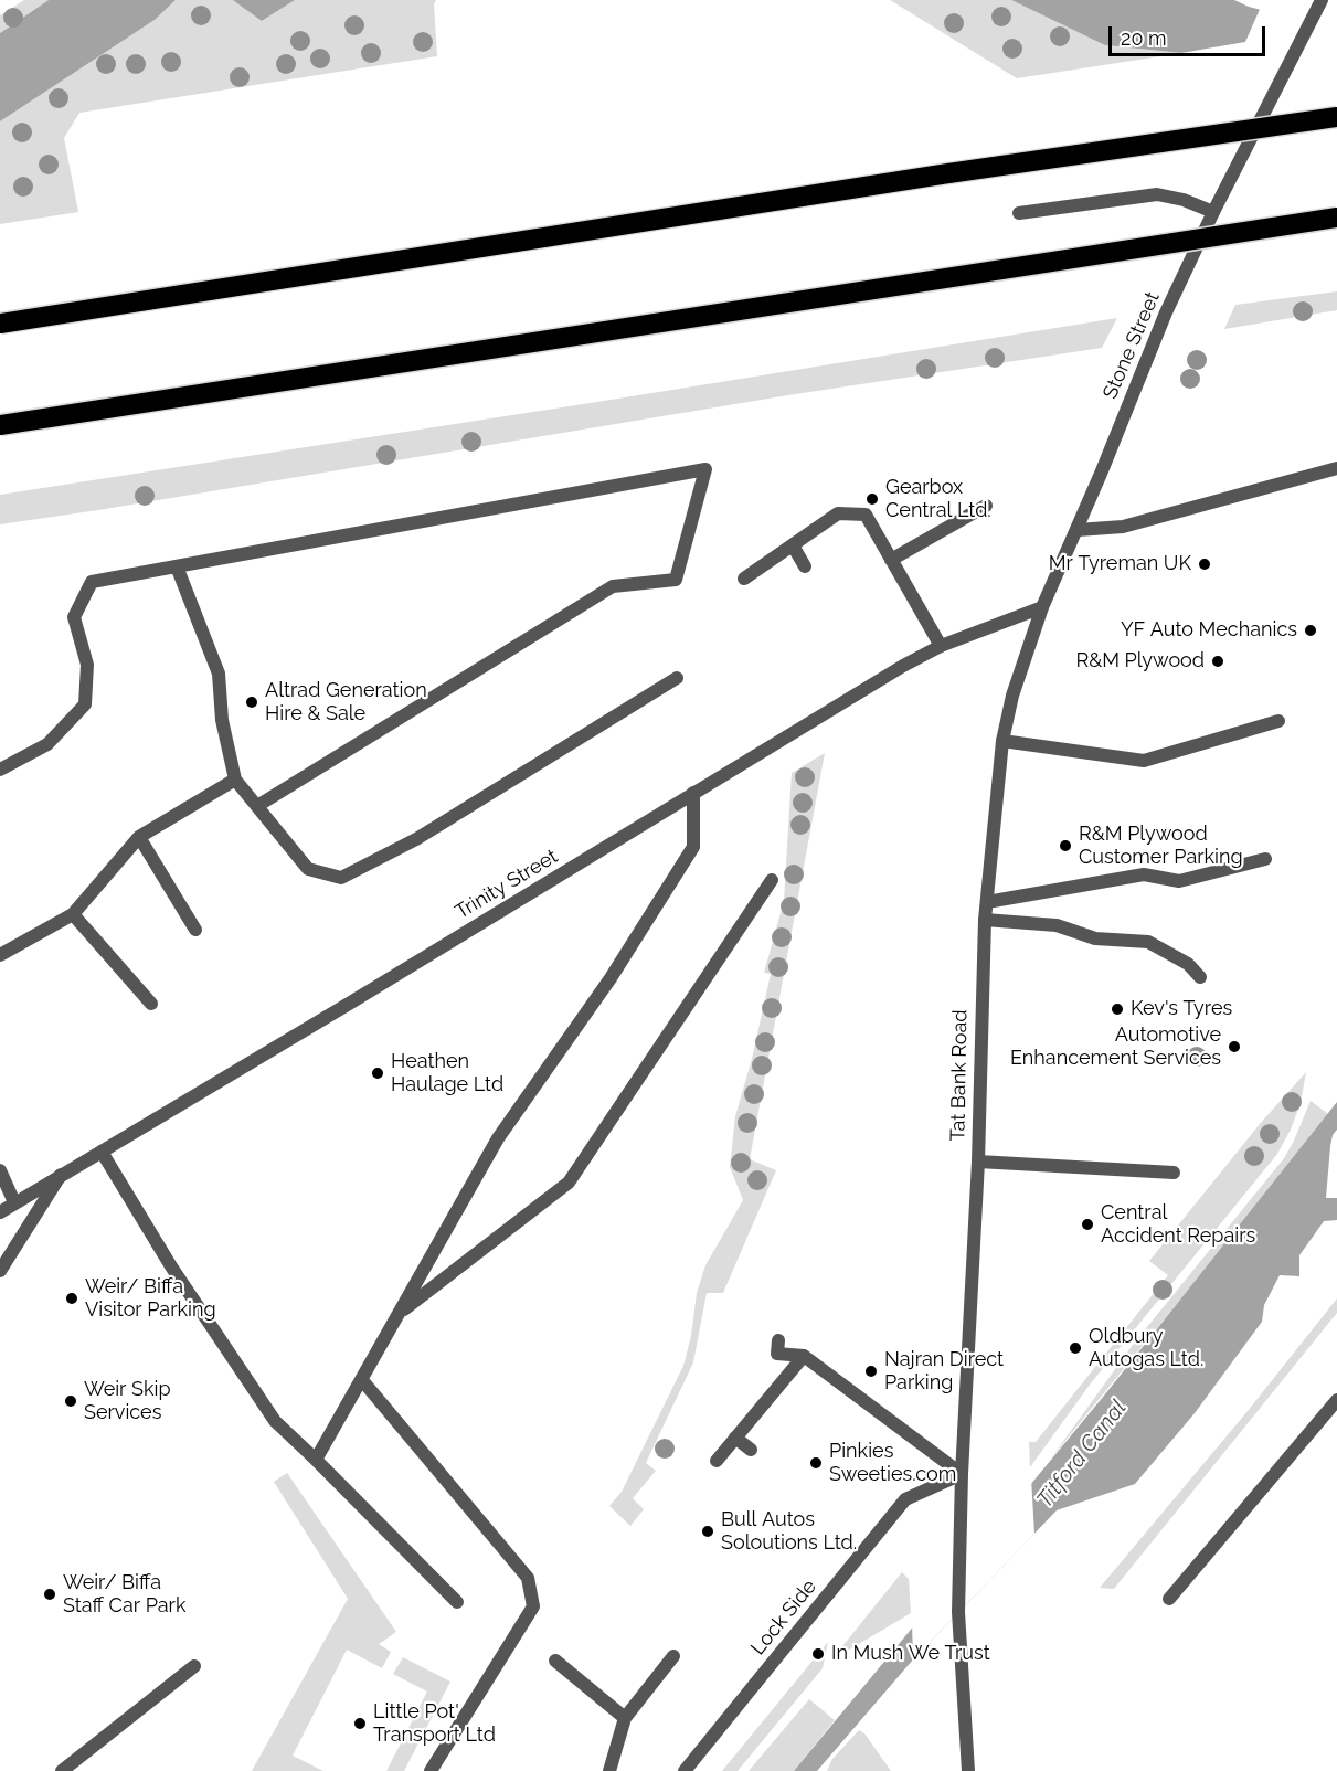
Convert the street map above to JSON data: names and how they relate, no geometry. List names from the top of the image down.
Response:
{
  "streets": {
    "street": [
      "Stone Street",
      "Trinity Street",
      "Tat Bank Road",
      "Lock Side"
    ]
  },
  "crossings": [
    ["Stone Street", "Trinity Street"],
    ["Stone Street", "Tat Bank Road"],
    ["Trinity Street", "Tat Bank Road"],
    ["Tat Bank Road", "Lock Side"]
  ],
  "water": ["Titford Canal"],
  "places": [
    "Gearbox Central Ltd.",
    "Mr Tyreman UK",
    "YF Auto Mechanics",
    "R&M Plywood",
    "Altrad Generation Hire & Sale",
    "R&M Plywood Customer Parking",
    "Kev's Tyres",
    "Automotive Enhancement Services",
    "Heathen Haulage Ltd",
    "Central Accident Repairs",
    "Weir/ Biffa Visitor Parking",
    "Oldbury Autogas Ltd.",
    "Najran Direct Parking",
    "Weir Skip Services",
    "Pinkies Sweeties.com",
    "Bull Autos Soloutions Ltd.",
    "Weir/ Biffa Staff Car Park",
    "In Mush We Trust",
    "Little Pot' Transport Ltd"
  ],
  "scale_bar": "20 m"
}
